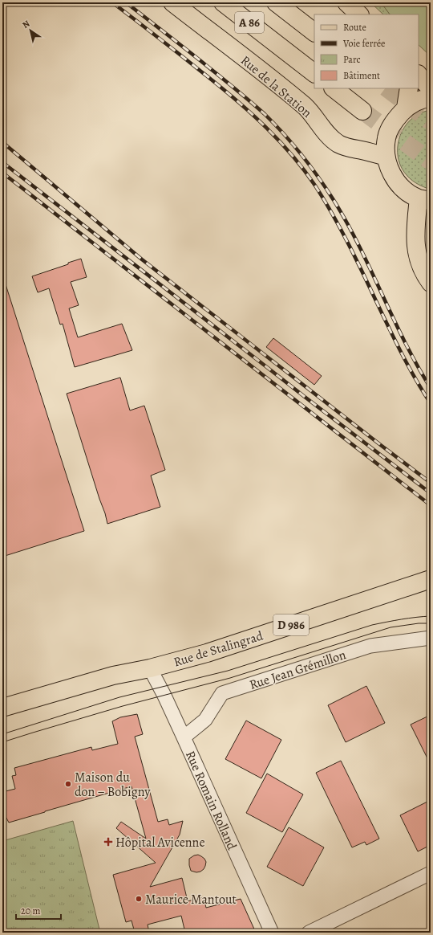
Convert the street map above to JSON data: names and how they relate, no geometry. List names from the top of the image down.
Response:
{
  "streets": {
    "main road": [
      "A 86",
      "Rue de la Station",
      "D 986",
      "Rue de Stalingrad"
    ],
    "street": ["Rue Jean Grémillon", "Rue Romain Rolland"]
  },
  "crossings": [
    ["Rue de Stalingrad", "Rue Romain Rolland"],
    ["Rue Jean Grémillon", "Rue Romain Rolland"]
  ],
  "places": {
    "other": ["Maison du don – Bobigny", "Maurice Mantout"],
    "health": ["Hôpital Avicenne"]
  },
  "legend": [
    "Route",
    "Voie ferrée",
    "Parc",
    "Bâtiment"
  ],
  "scale_bar": "20 m",
  "north": "top left"
}
